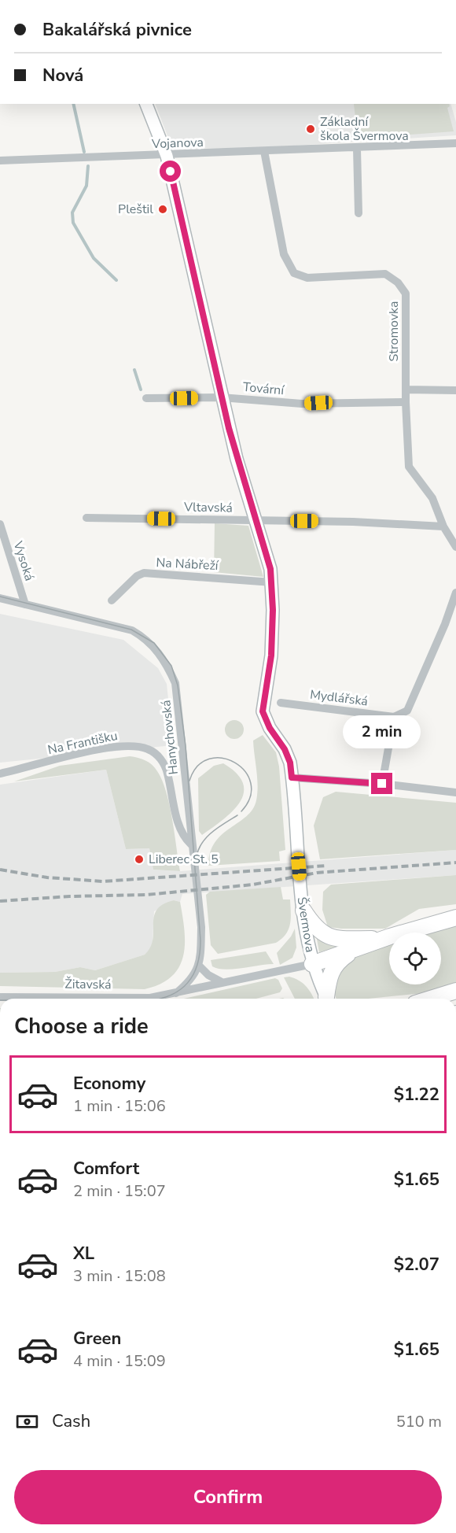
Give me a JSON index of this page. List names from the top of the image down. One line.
{"streets":{"street":["Vojanova","Stromovka","Tovární","Vltavská","Vysoká","Na Nábřeží","Mydlářská","Hanychovská","Na Františku","Švermova","Žitavská"]},"crossings":[["Vojanova","Stromovka"],["Vojanova","Švermova"],["Stromovka","Tovární"],["Stromovka","Vltavská"],["Tovární","Švermova"],["Vltavská","Švermova"],["Vysoká","Hanychovská"],["Na Nábřeží","Švermova"],["Hanychovská","Na Františku"],["Švermova","Žitavská"]],"places":["Základní škola Švermova","Pleštil","Liberec St. 5"],"page":{"banner":["Bakalářská pivnice","Nová"],"bubble":"2 min","heading":"Choose a ride","list":[{"name":"Economy","note":"1 min · 15:06","value":"$1.22"},{"name":"Comfort","note":"2 min · 15:07","value":"$1.65"},{"name":"XL","note":"3 min · 15:08","value":"$2.07"},{"name":"Green","note":"4 min · 15:09","value":"$1.65"}],"pay":["Cash","510 m"],"buttons":"Confirm"}}
